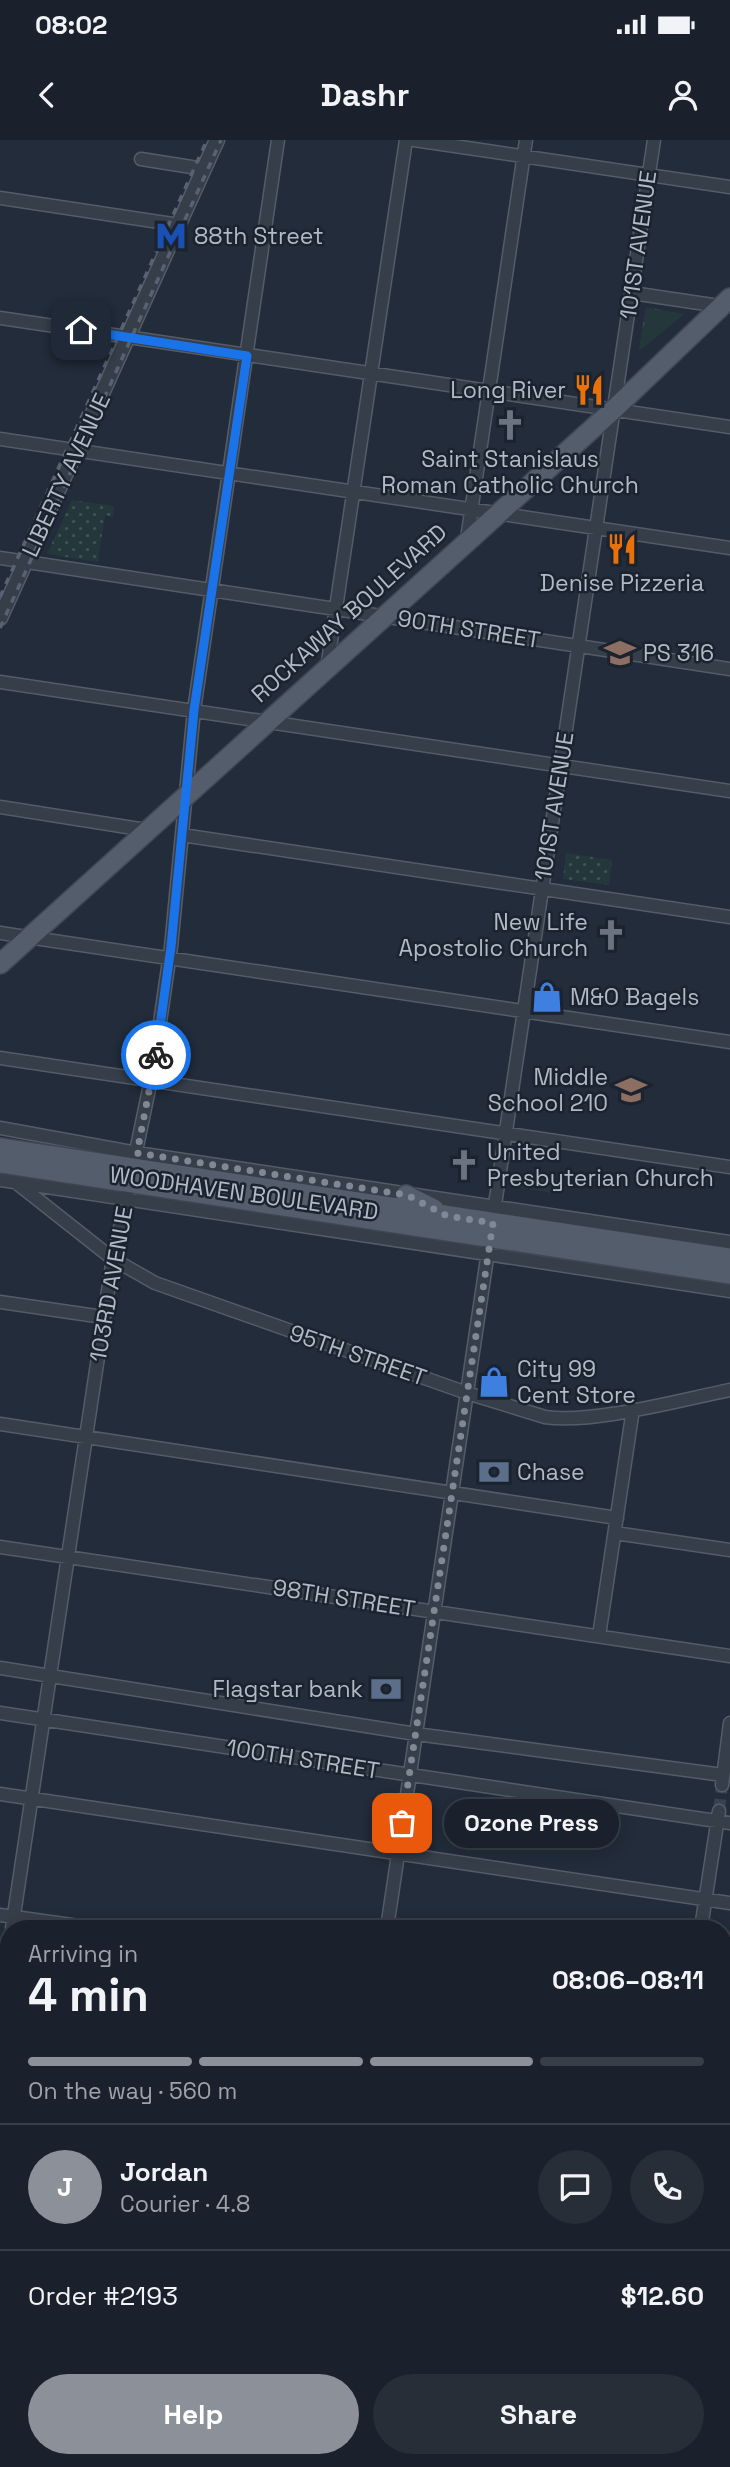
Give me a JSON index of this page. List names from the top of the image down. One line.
{"streets":{"main road":["ROCKAWAY BOULEVARD","WOODHAVEN BOULEVARD"],"street":["101ST AVENUE","LIBERTY AVENUE","90TH STREET","103RD AVENUE","95TH STREET","98TH STREET","100TH STREET"]},"crossings":[["101ST AVENUE","ROCKAWAY BOULEVARD"],["101ST AVENUE","90TH STREET"],["101ST AVENUE","WOODHAVEN BOULEVARD"],["101ST AVENUE","95TH STREET"],["101ST AVENUE","98TH STREET"],["101ST AVENUE","100TH STREET"],["LIBERTY AVENUE","90TH STREET"],["ROCKAWAY BOULEVARD","90TH STREET"],["ROCKAWAY BOULEVARD","103RD AVENUE"],["90TH STREET","103RD AVENUE"],["WOODHAVEN BOULEVARD","103RD AVENUE"],["WOODHAVEN BOULEVARD","95TH STREET"],["103RD AVENUE","95TH STREET"],["103RD AVENUE","98TH STREET"],["103RD AVENUE","100TH STREET"]],"places":{"metro station":["88th Street"],"restaurant":["Long River","Denise Pizzeria"],"church":["Saint Stanislaus Roman Catholic Church","New Life Apostolic Church","United Presbyterian Church"],"school or university":["PS 316","Middle School 210"],"shop":["M&O Bagels","City 99 Cent Store"],"bank":["Chase","Flagstar bank"],"other":["Ozone Press"]},"page":{"status":"08:02","header":"Dashr","bubble":"Ozone Press","heading":["4 min","Arriving in","08:06–08:11"],"panel":["Jordan","Courier · 4.8","Order #2193","$12.60"],"bar":"On the way · 560 m","round":"J","buttons":["Help","Share"]}}
